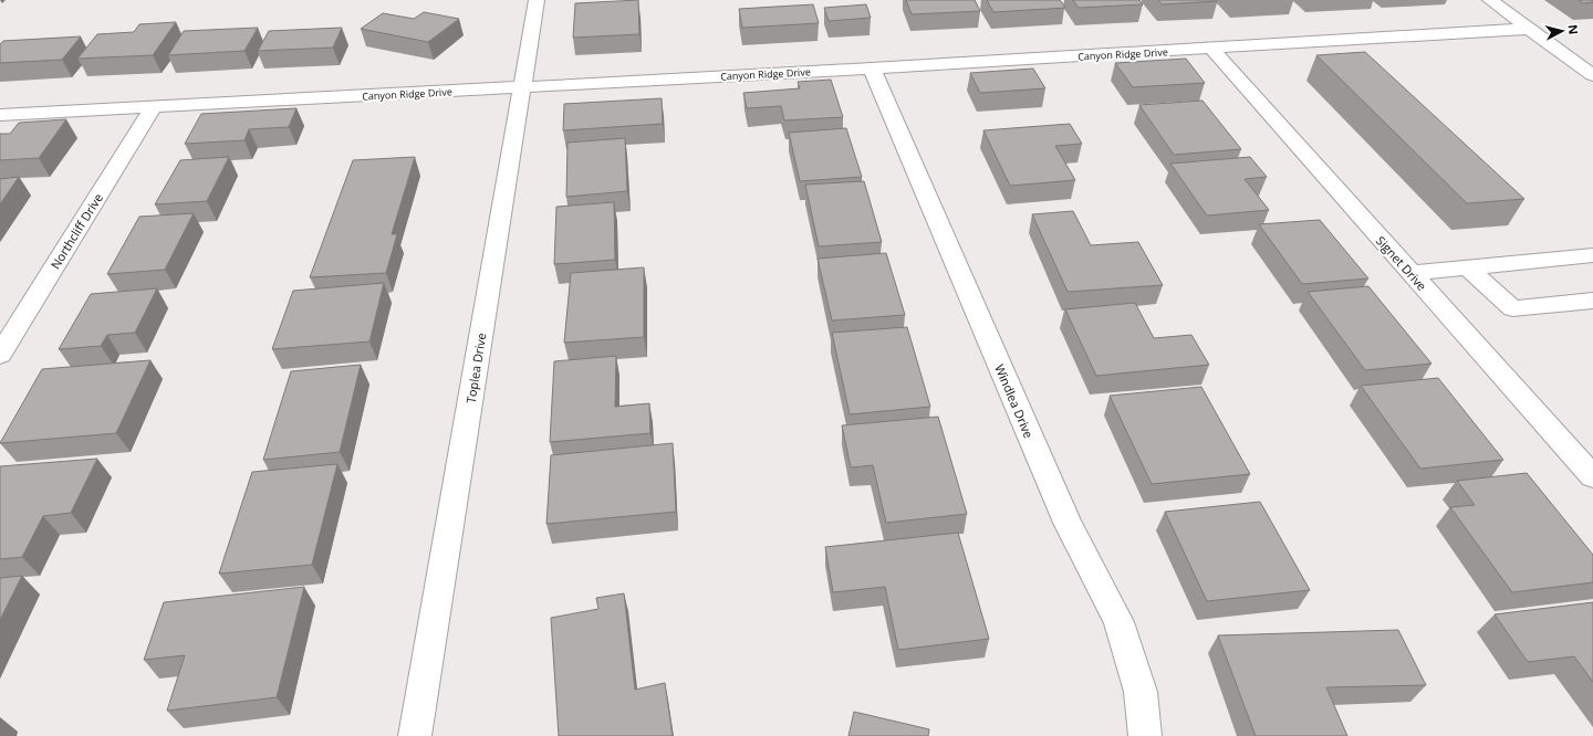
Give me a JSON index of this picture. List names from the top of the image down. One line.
{"streets":{"street":["Canyon Ridge Drive","Northcliff Drive","Signet Drive","Toplea Drive","Windlea Drive"]},"crossings":[["Canyon Ridge Drive","Northcliff Drive"],["Canyon Ridge Drive","Signet Drive"],["Canyon Ridge Drive","Toplea Drive"],["Canyon Ridge Drive","Windlea Drive"]],"north":"right"}
